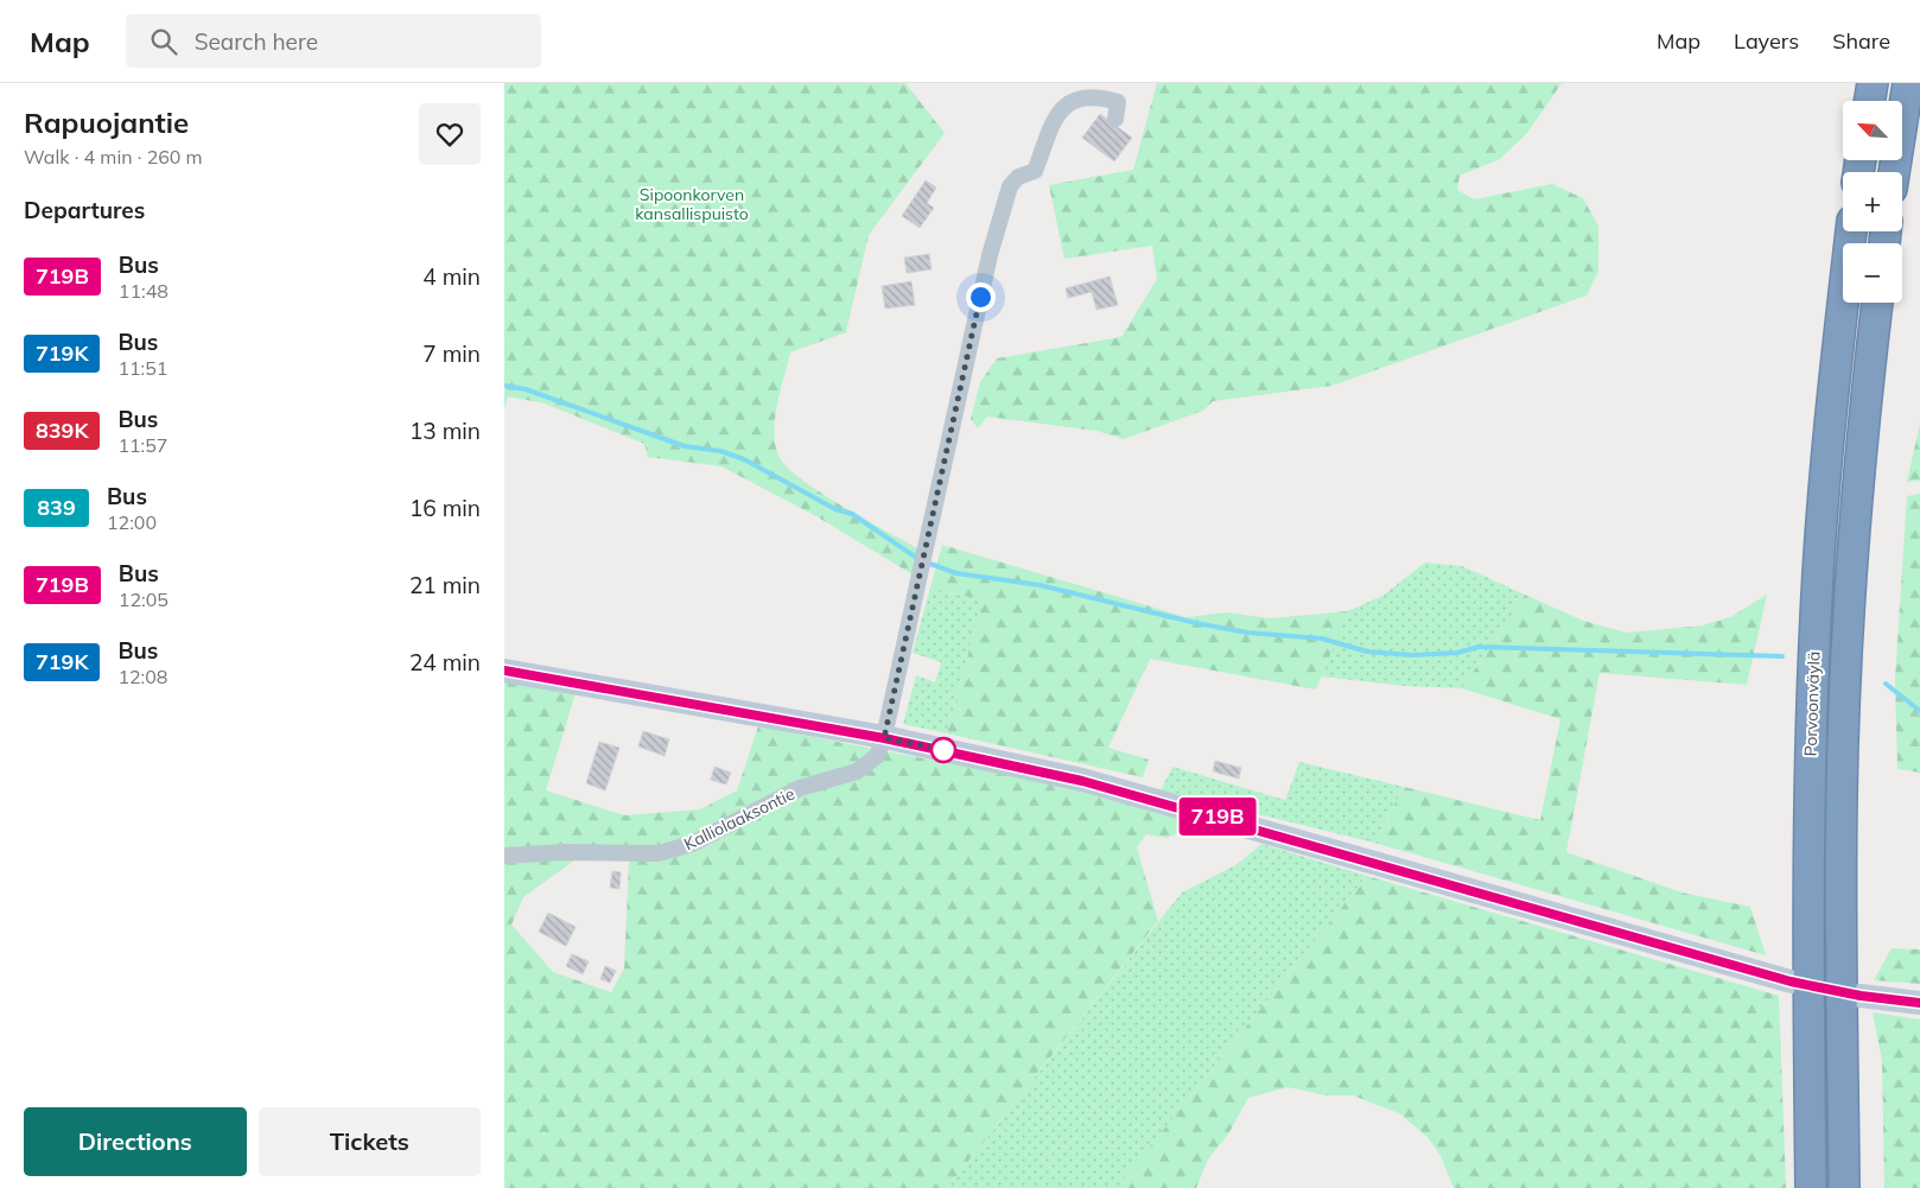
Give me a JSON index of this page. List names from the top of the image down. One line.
{"streets":{"highway":["Porvoonväylä"],"street":["Kalliolaaksontie"]},"parks":["Sipoonkorven kansallispuisto"],"lines":["bus line 719B"],"north":"top left","page":{"header":"Map","search":"Search here","nav":["Map","Layers","Share"],"heading":[["Rapuojantie","Walk · 4 min · 260 m"],"Departures"],"on_map":"719B","map_buttons":["+","−"],"list":[{"mark":"719B","name":"Bus","note":"11:48","value":"4 min"},{"mark":"719K","name":"Bus","note":"11:51","value":"7 min"},{"mark":"839K","name":"Bus","note":"11:57","value":"13 min"},{"mark":"839","name":"Bus","note":"12:00","value":"16 min"},{"mark":"719B","name":"Bus","note":"12:05","value":"21 min"},{"mark":"719K","name":"Bus","note":"12:08","value":"24 min"}],"buttons":["Directions","Tickets"]}}
